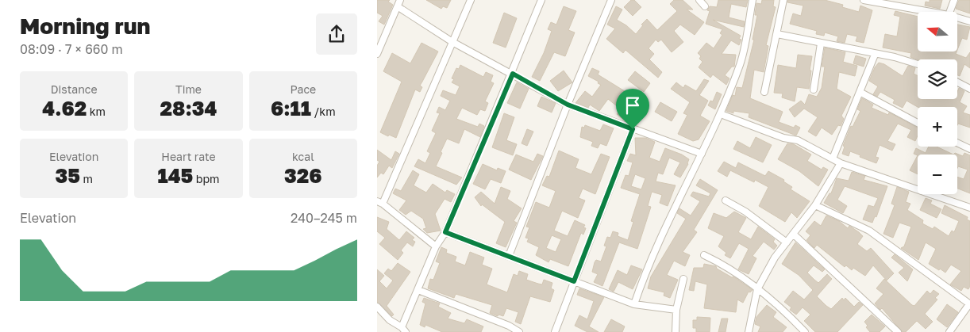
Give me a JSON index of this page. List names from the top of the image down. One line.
{"north":"left","page":{"heading":["Morning run","08:09 · 7 × 660 m"],"map_buttons":["+","−"],"stats":[["Distance","4.62 km"],["Time","28:34"],["Pace","6:11 /km"],["Elevation","35 m"],["Heart rate","145 bpm"],["kcal","326"]],"chart":["Elevation","240–245 m"]}}
